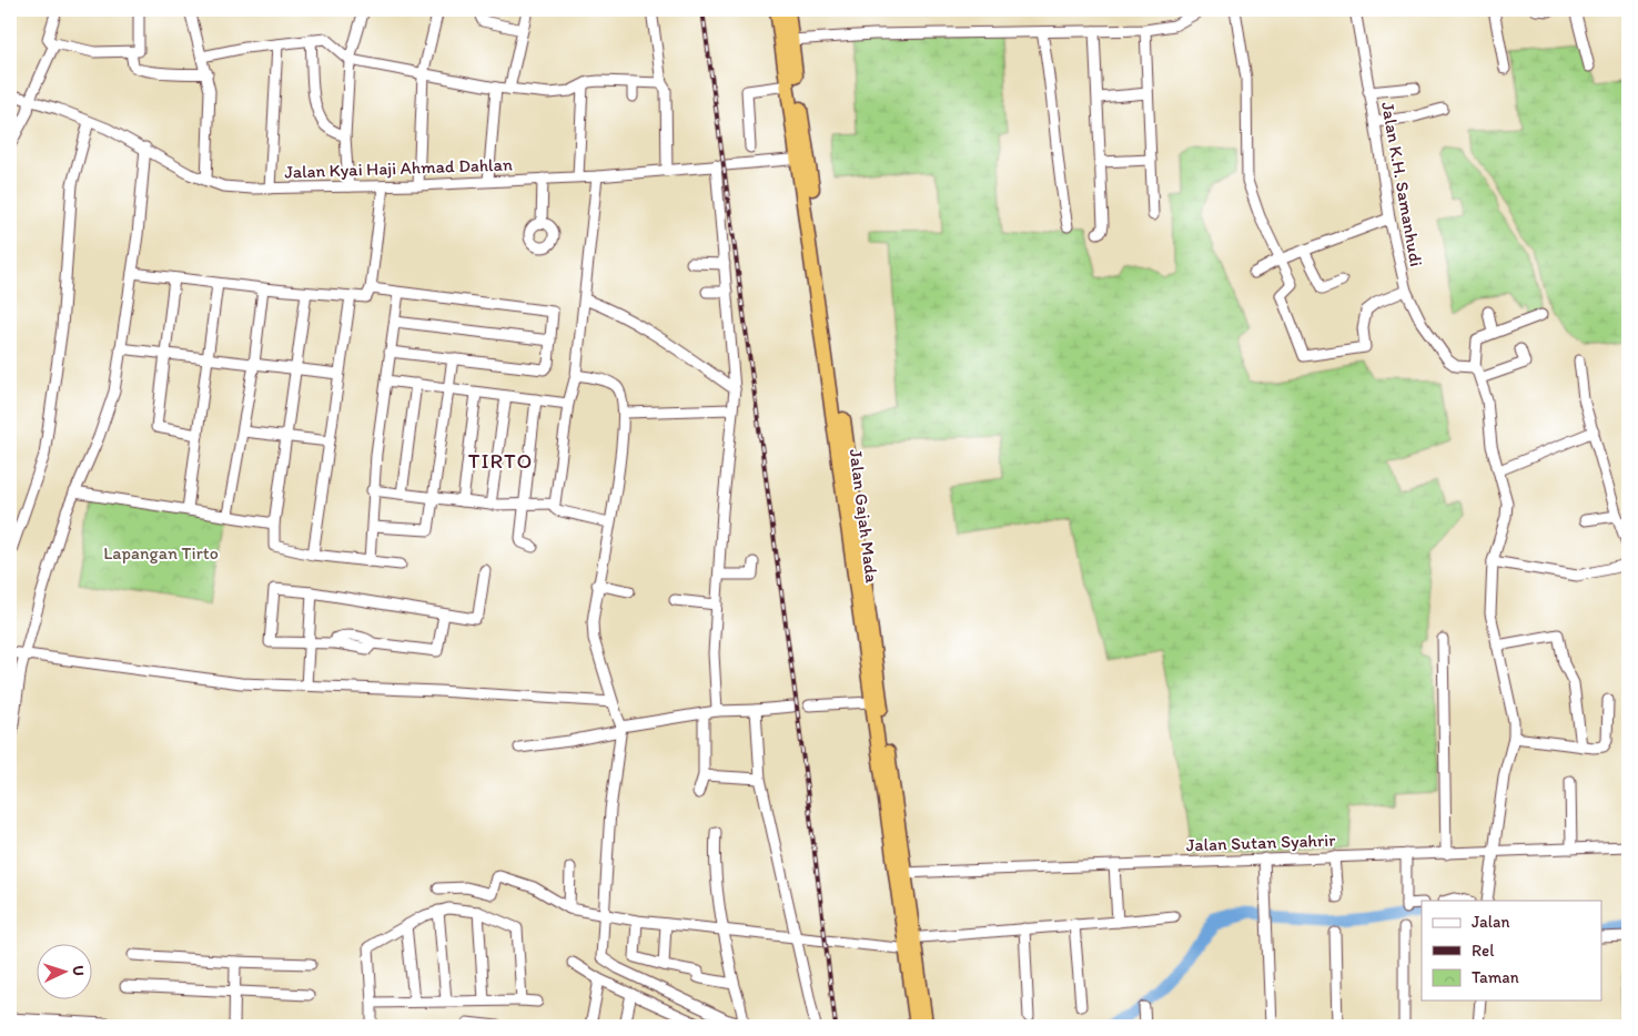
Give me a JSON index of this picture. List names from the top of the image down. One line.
{"streets":{"highway":["Jalan Gajah Mada"],"street":["Jalan Kyai Haji Ahmad Dahlan","Jalan K.H. Samanhudi","Jalan Sutan Syahrir"]},"crossings":[["Jalan Kyai Haji Ahmad Dahlan","Jalan Gajah Mada"],["Jalan Gajah Mada","Jalan Sutan Syahrir"]],"districts":["TIRTO"],"parks":["Lapangan Tirto"],"legend":["Jalan","Rel","Taman"],"north":"right"}
